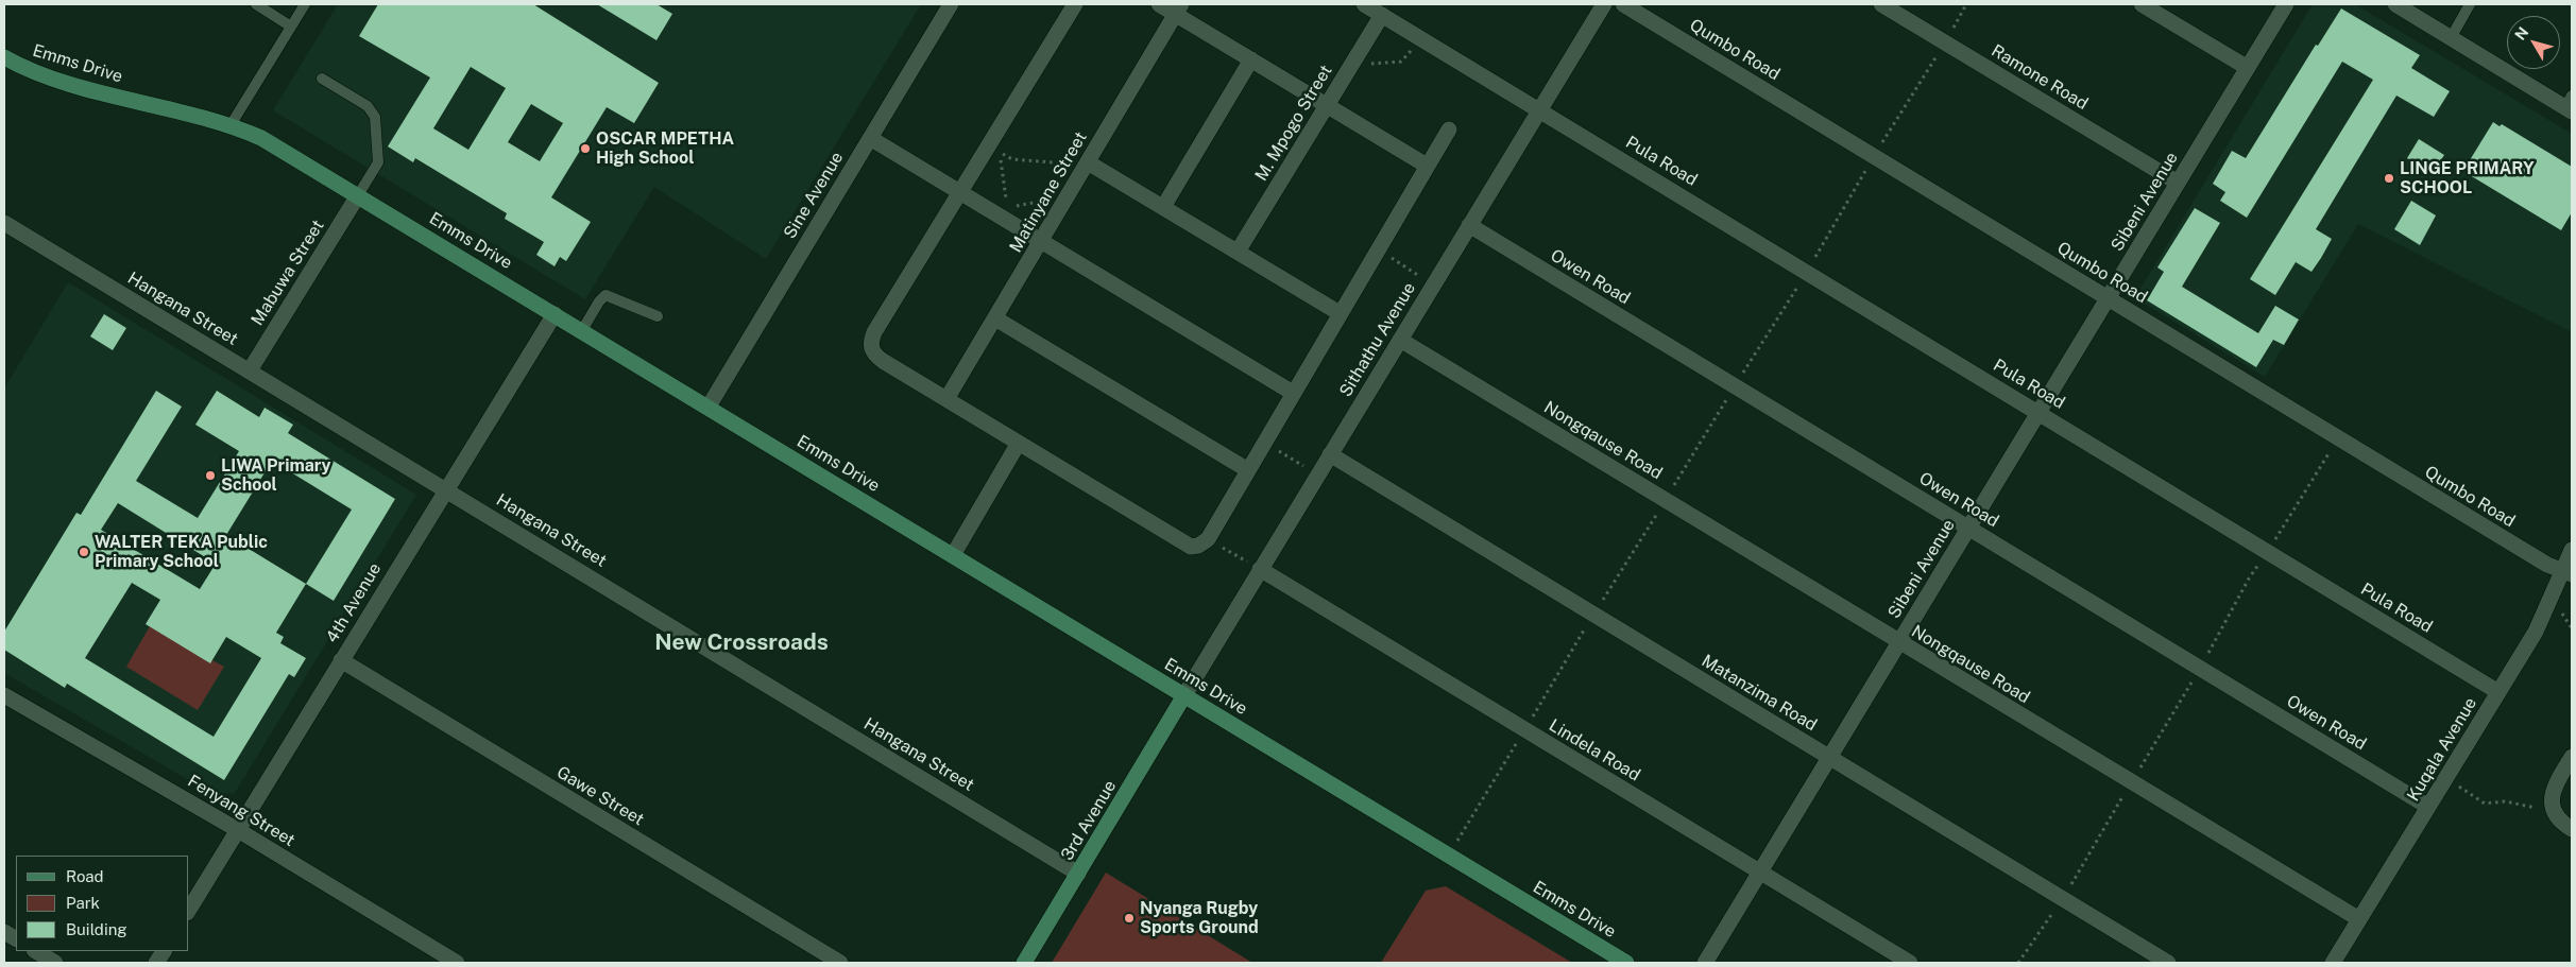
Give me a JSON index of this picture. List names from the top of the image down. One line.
{"streets":{"street":["Qumbo Road","Emms Drive","Ramone Road","M. Mpogo Street","Pula Road","Matinyane Street","Sine Avenue","Sibeni Avenue","Mabuwa Street","Owen Road","Hangana Street","Sithathu Avenue","Nongqause Road","4th Avenue","Matanzima Road","Kuqala Avenue","Lindela Road","Gawe Street","Fenyang Street","3rd Avenue"]},"crossings":[["Qumbo Road","Sibeni Avenue"],["Qumbo Road","Kuqala Avenue"],["Emms Drive","Sine Avenue"],["Emms Drive","Mabuwa Street"],["Emms Drive","Sithathu Avenue"],["Emms Drive","4th Avenue"],["Emms Drive","3rd Avenue"],["Ramone Road","Sibeni Avenue"],["M. Mpogo Street","Pula Road"],["Pula Road","Sibeni Avenue"],["Pula Road","Sithathu Avenue"],["Pula Road","Kuqala Avenue"],["Sibeni Avenue","Owen Road"],["Sibeni Avenue","Nongqause Road"],["Sibeni Avenue","Matanzima Road"],["Sibeni Avenue","Lindela Road"],["Mabuwa Street","Hangana Street"],["Owen Road","Sithathu Avenue"],["Owen Road","Kuqala Avenue"],["Hangana Street","4th Avenue"],["Hangana Street","3rd Avenue"],["Sithathu Avenue","Nongqause Road"],["Sithathu Avenue","Matanzima Road"],["Sithathu Avenue","Lindela Road"],["Sithathu Avenue","3rd Avenue"],["Nongqause Road","Kuqala Avenue"],["4th Avenue","Gawe Street"],["4th Avenue","Fenyang Street"]],"districts":["New Crossroads"],"places":["OSCAR MPETHA High School","LINGE PRIMARY SCHOOL","LIWA Primary School","WALTER TEKA Public Primary School","Nyanga Rugby Sports Ground"],"legend":["Road","Park","Building"],"north":"top left"}
